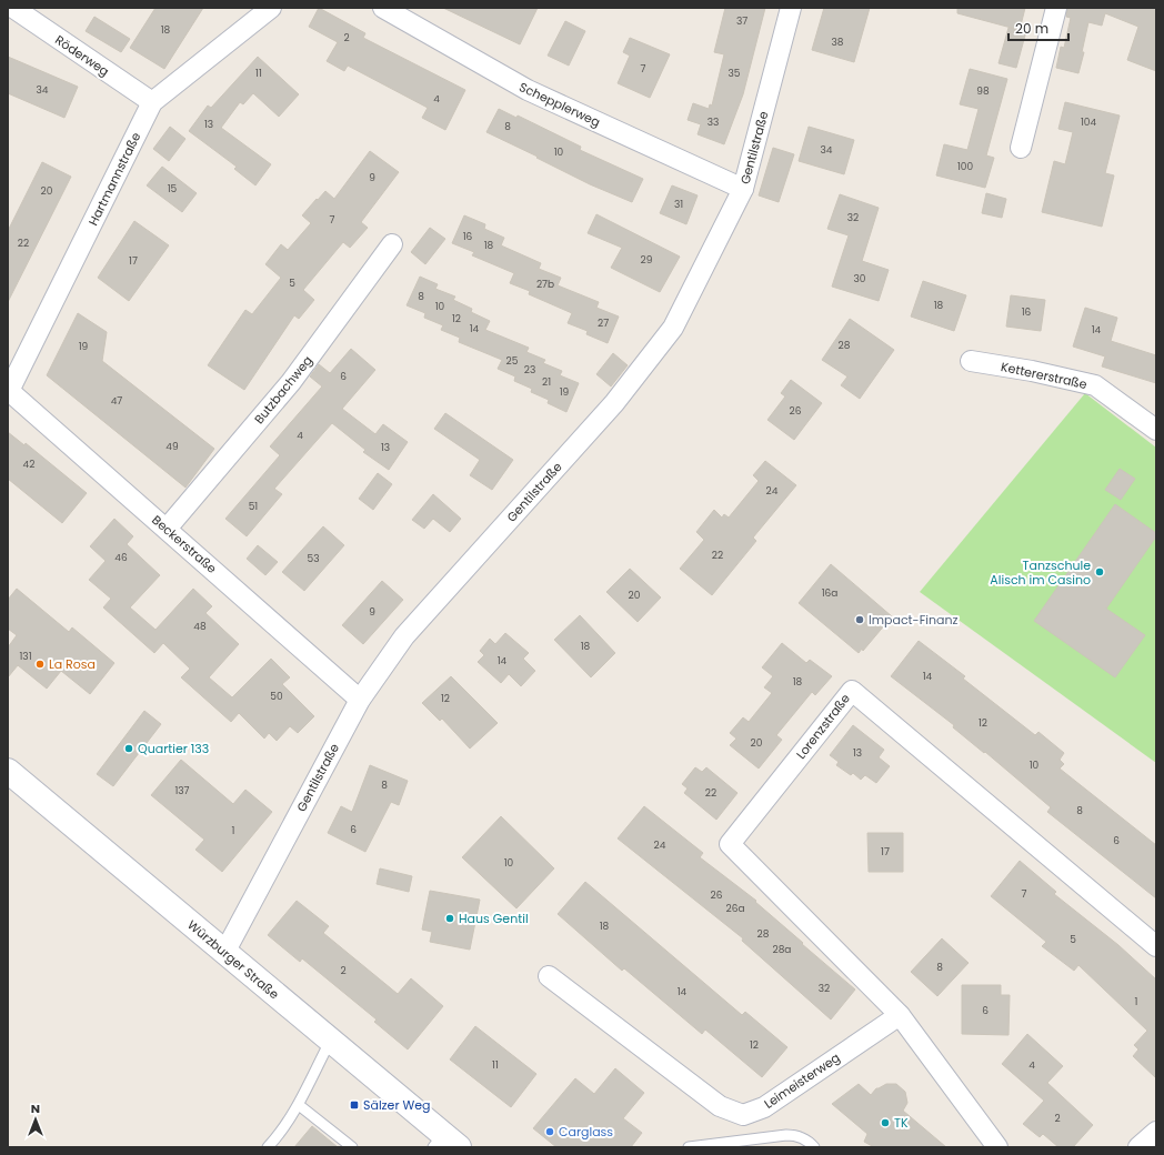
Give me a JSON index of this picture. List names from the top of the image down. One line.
{"streets":{"main road":["Würzburger Straße"],"street":["Röderweg","Schepplerweg","Gentilstraße","Hartmannstraße","Kettererstraße","Butzbachweg","Beckerstraße","Lorenzstraße","Leimeisterweg"]},"crossings":[["Röderweg","Hartmannstraße"],["Schepplerweg","Gentilstraße"],["Gentilstraße","Beckerstraße"],["Gentilstraße","Würzburger Straße"],["Hartmannstraße","Beckerstraße"],["Butzbachweg","Beckerstraße"],["Lorenzstraße","Leimeisterweg"]],"places":{"other":["Tanzschule Alisch im Casino","Impact-Finanz","La Rosa","Quartier 133","Haus Gentil","TK","Carglass"],"transit":["Sälzer Weg"]},"house_numbers":["37","18","2","38","7","11","35","34","98","4","33","104","13","8","34","10","100","9","15","20","31","32","7","16","22","18","29","17","30","5","27b","8","18","10","16","12","27","14","14","28","19","25","23","6","21","19","47","26","4","49","13","42","24","51","22","46","53","16a","20","9","48","18","131","14","14","18","50","12","12","20","13","10","8","137","22","8","6","1","6","24","17","10","7","26","26a","18","28","5","28a","8","2","32","14","1","6","12","11","4","2"],"scale_bar":"20 m","north":"top"}
